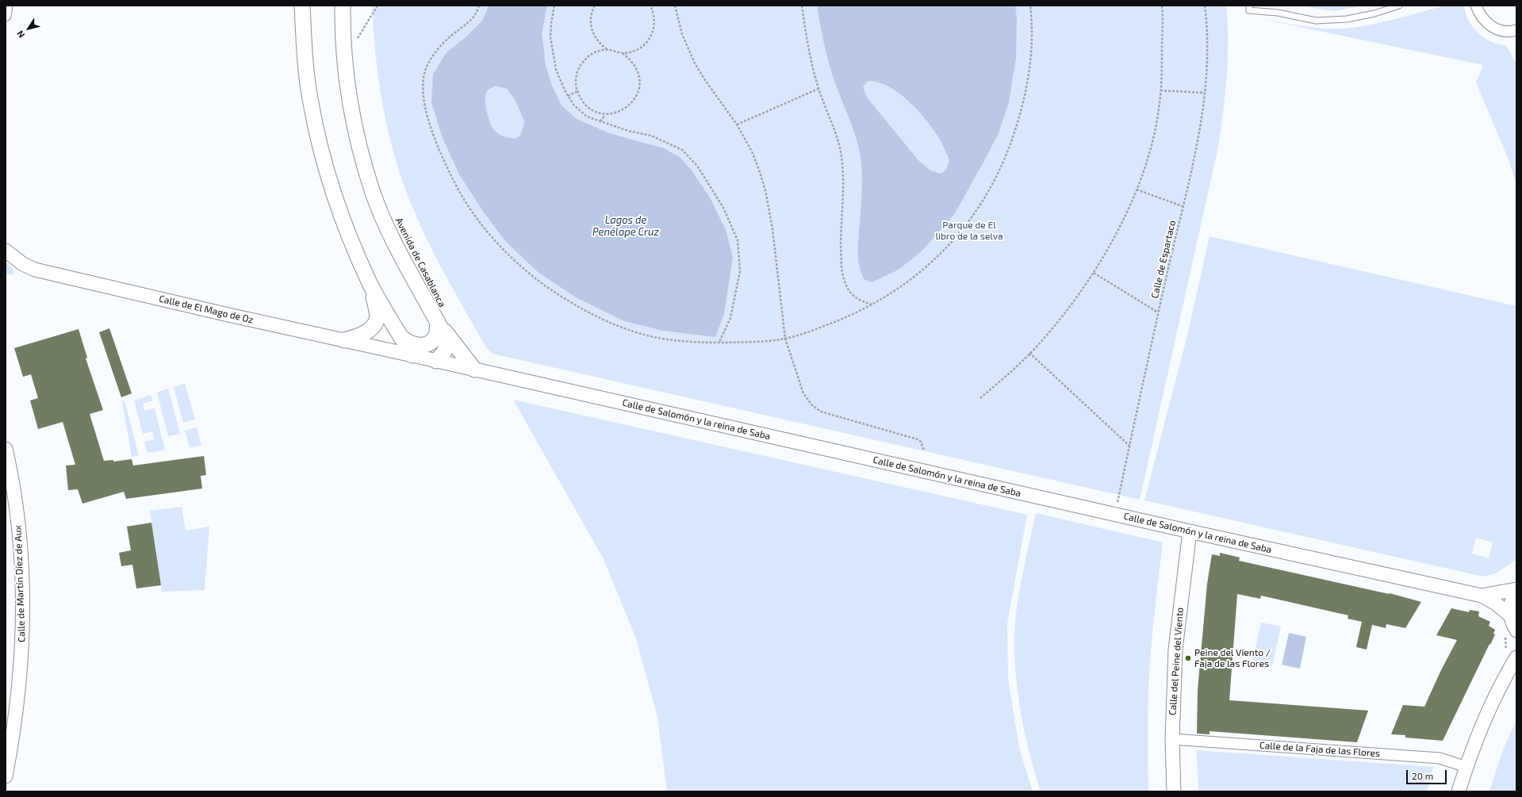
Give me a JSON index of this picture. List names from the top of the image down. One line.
{"streets":{"main road":["Avenida de Casablanca"],"street":["Calle de El Mago de Oz","Calle de Salomón y la reina de Saba","Calle de Martín Díez de Aux","Calle del Peine del Viento","Calle de la Faja de las Flores"],"path":["Calle de Espartaco"]},"crossings":[["Calle de Espartaco","Calle de Salomón y la reina de Saba"],["Calle de El Mago de Oz","Calle de Salomón y la reina de Saba"],["Calle de Salomón y la reina de Saba","Calle del Peine del Viento"],["Calle del Peine del Viento","Calle de la Faja de las Flores"]],"water":["Lagos de Penélope Cruz"],"parks":["Parque de El libro de la selva"],"places":["Peine del Viento / Faja de las Flores"],"scale_bar":"20 m","north":"bottom left"}
